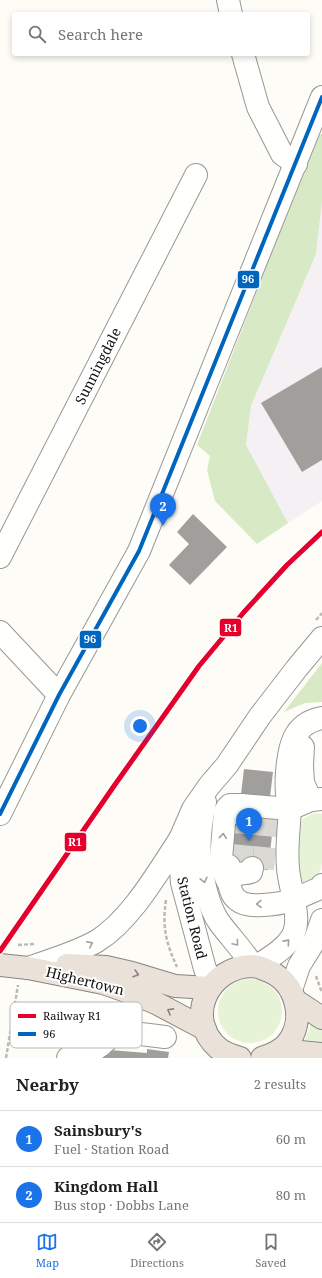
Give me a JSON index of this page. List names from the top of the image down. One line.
{"streets":{"highway":["Highertown"],"street":["Sunningdale","Station Road"]},"crossings":[["Station Road","Highertown"]],"lines":["transit line 96","rail line R1"],"legend":["Railway R1","96"],"page":{"search":"Search here","pins":["2","1"],"heading":["Nearby","2 results"],"list":[{"mark":"1","name":"Sainsbury's","note":"Fuel · Station Road","value":"60 m"},{"mark":"2","name":"Kingdom Hall","note":"Bus stop · Dobbs Lane","value":"80 m"}],"nav":["Map","Directions","Saved"]}}
